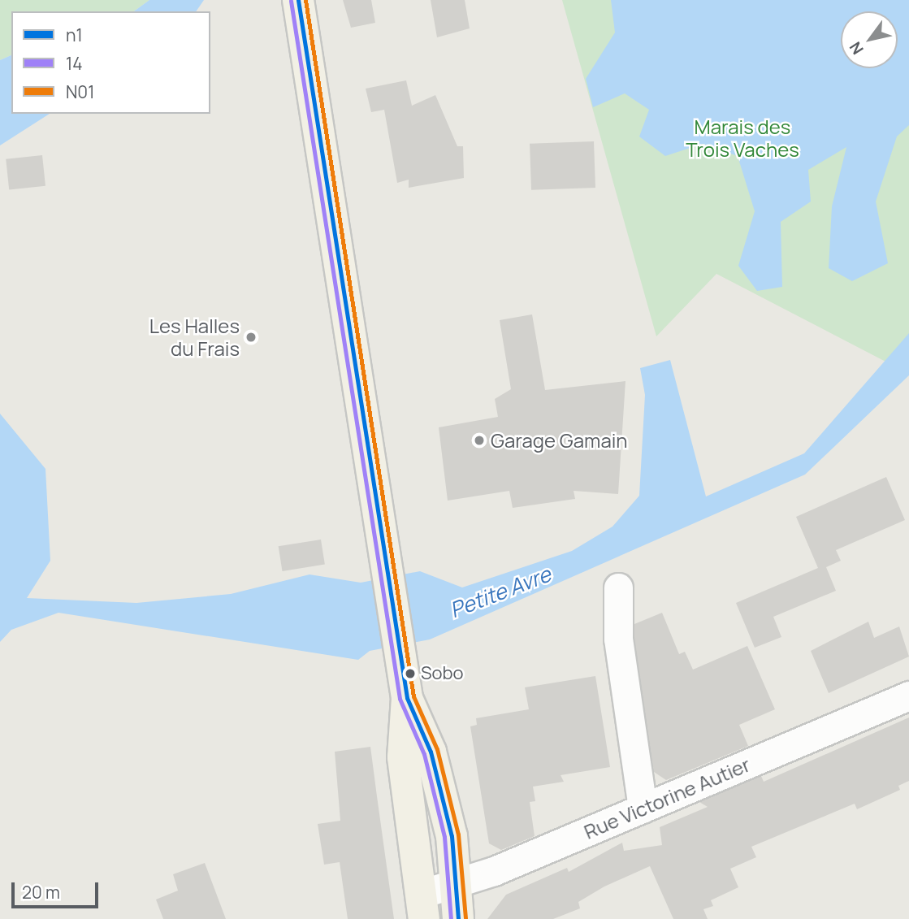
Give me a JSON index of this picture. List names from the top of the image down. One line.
{"streets":{"street":["Rue Victorine Autier"]},"water":["Petite Avre"],"parks":["Marais des Trois Vaches"],"places":["Les Halles du Frais","Garage Gamain","Sobo"],"lines":["transit line n1","transit line N01","transit line 14"],"legend":["n1","14","N01"],"scale_bar":"20 m","north":"bottom left"}
